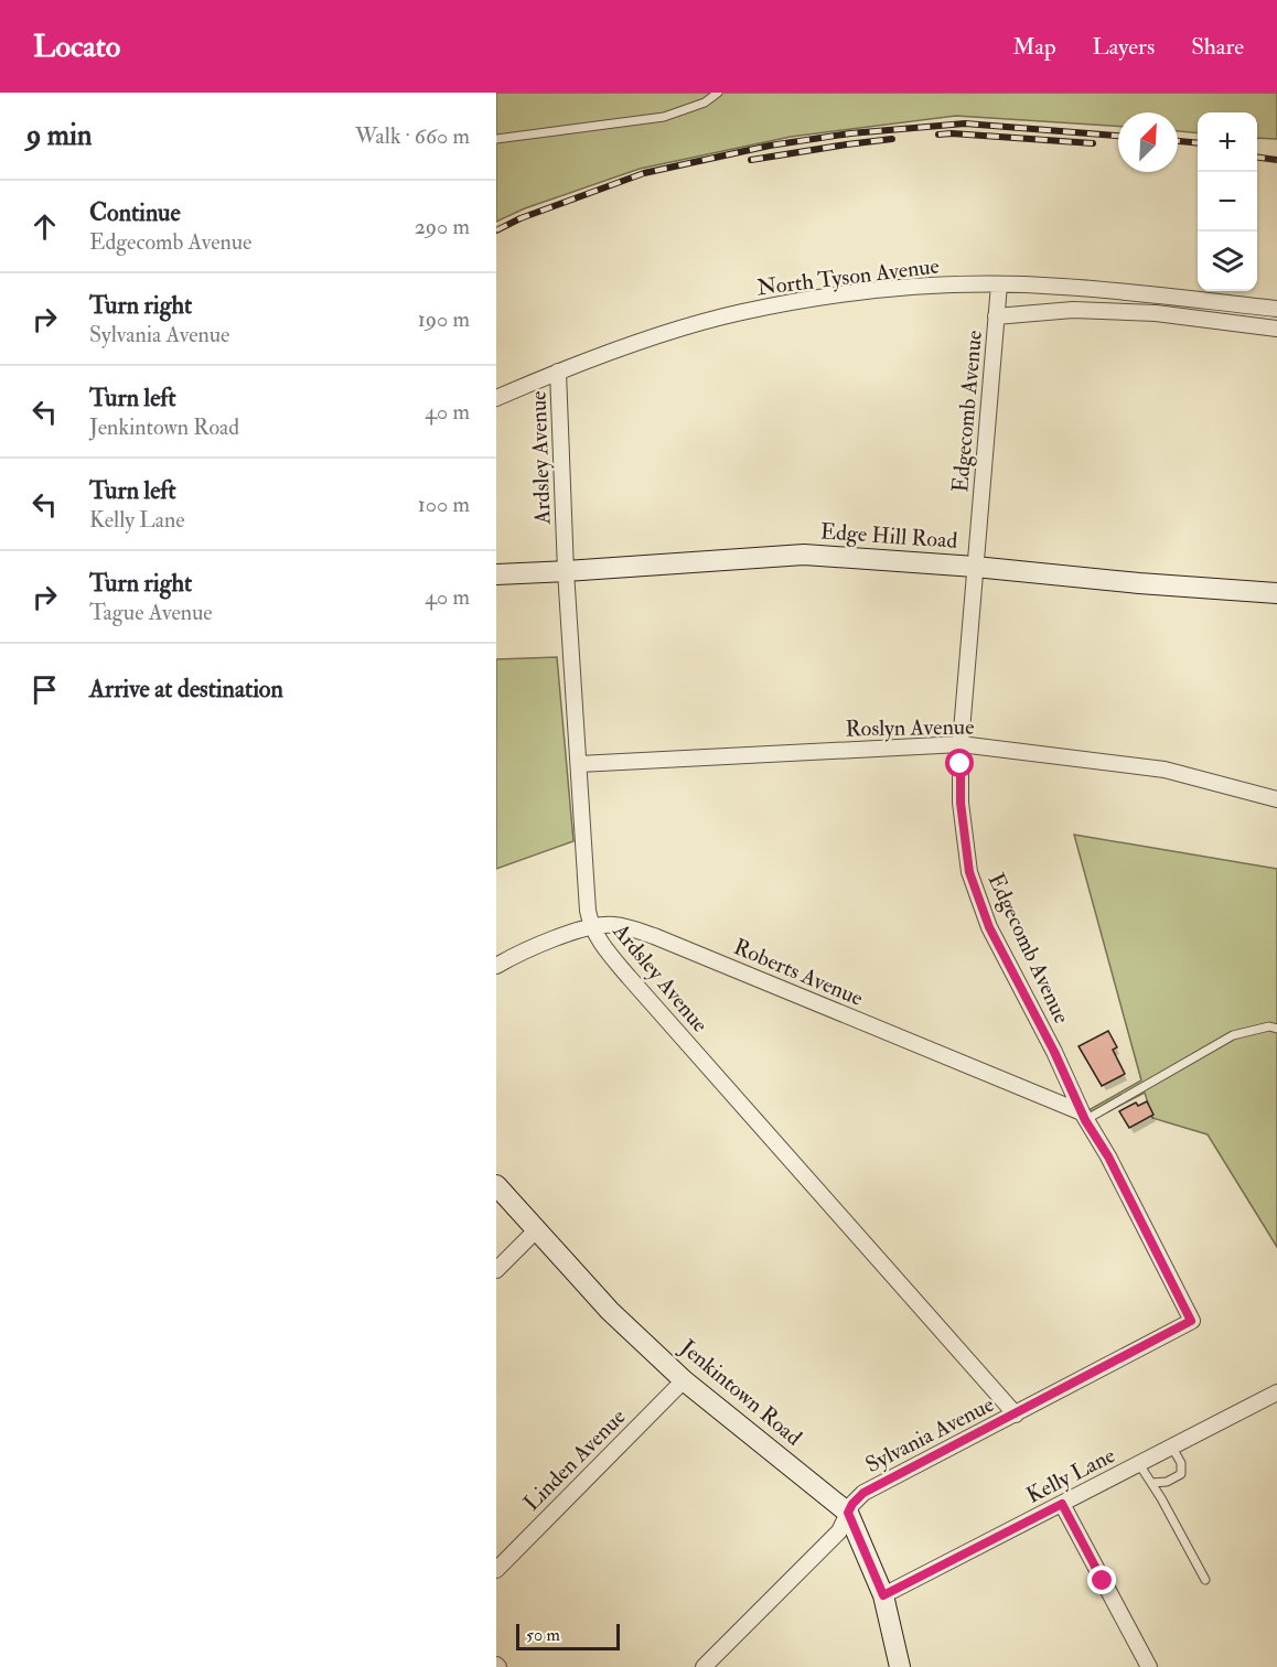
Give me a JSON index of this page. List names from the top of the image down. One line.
{"streets":{"street":["North Tyson Avenue","Edgecomb Avenue","Ardsley Avenue","Edge Hill Road","Roslyn Avenue","Roberts Avenue","Jenkintown Road","Sylvania Avenue","Linden Avenue","Kelly Lane"]},"crossings":[["North Tyson Avenue","Edgecomb Avenue"],["North Tyson Avenue","Ardsley Avenue"],["Edgecomb Avenue","Edge Hill Road"],["Edgecomb Avenue","Roslyn Avenue"],["Edgecomb Avenue","Roberts Avenue"],["Edgecomb Avenue","Sylvania Avenue"],["Ardsley Avenue","Edge Hill Road"],["Ardsley Avenue","Roslyn Avenue"],["Ardsley Avenue","Roberts Avenue"],["Ardsley Avenue","Sylvania Avenue"],["Jenkintown Road","Sylvania Avenue"],["Jenkintown Road","Linden Avenue"],["Jenkintown Road","Kelly Lane"]],"scale_bar":"50 m","north":"top right","page":{"header":"Locato","nav":["Map","Layers","Share"],"heading":["9 min","Walk · 660 m"],"map_buttons":["+","−"],"list":[["Continue","Edgecomb Avenue","290 m"],["Turn right","Sylvania Avenue","190 m"],["Turn left","Jenkintown Road","40 m"],["Turn left","Kelly Lane","100 m"],["Turn right","Tague Avenue","40 m"],"Arrive at destination"],"scale":"50 m"}}
